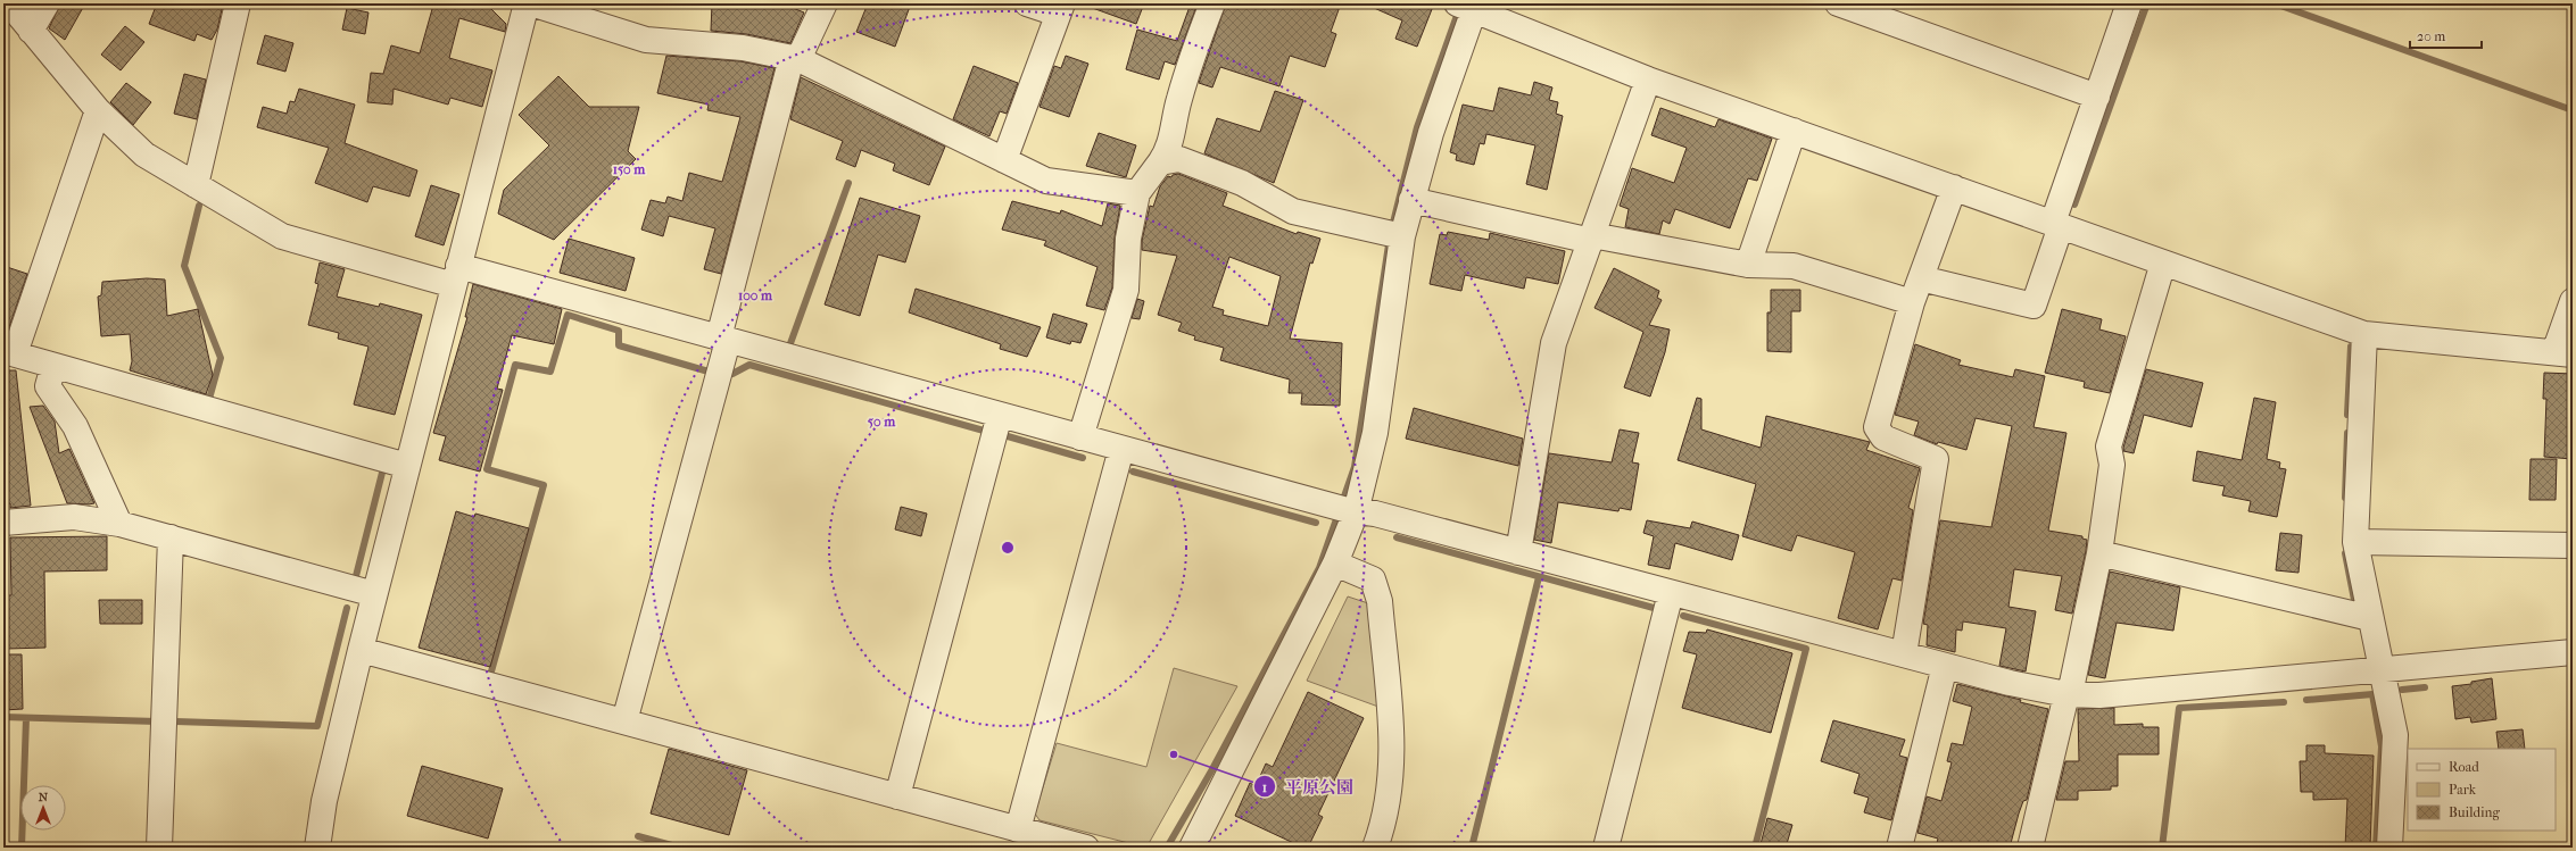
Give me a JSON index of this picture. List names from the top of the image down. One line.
{"places":["平原公園"],"legend":["Road","Park","Building"],"scale_bar":"20 m","north":"top","rings":["150 m","100 m","50 m"]}
